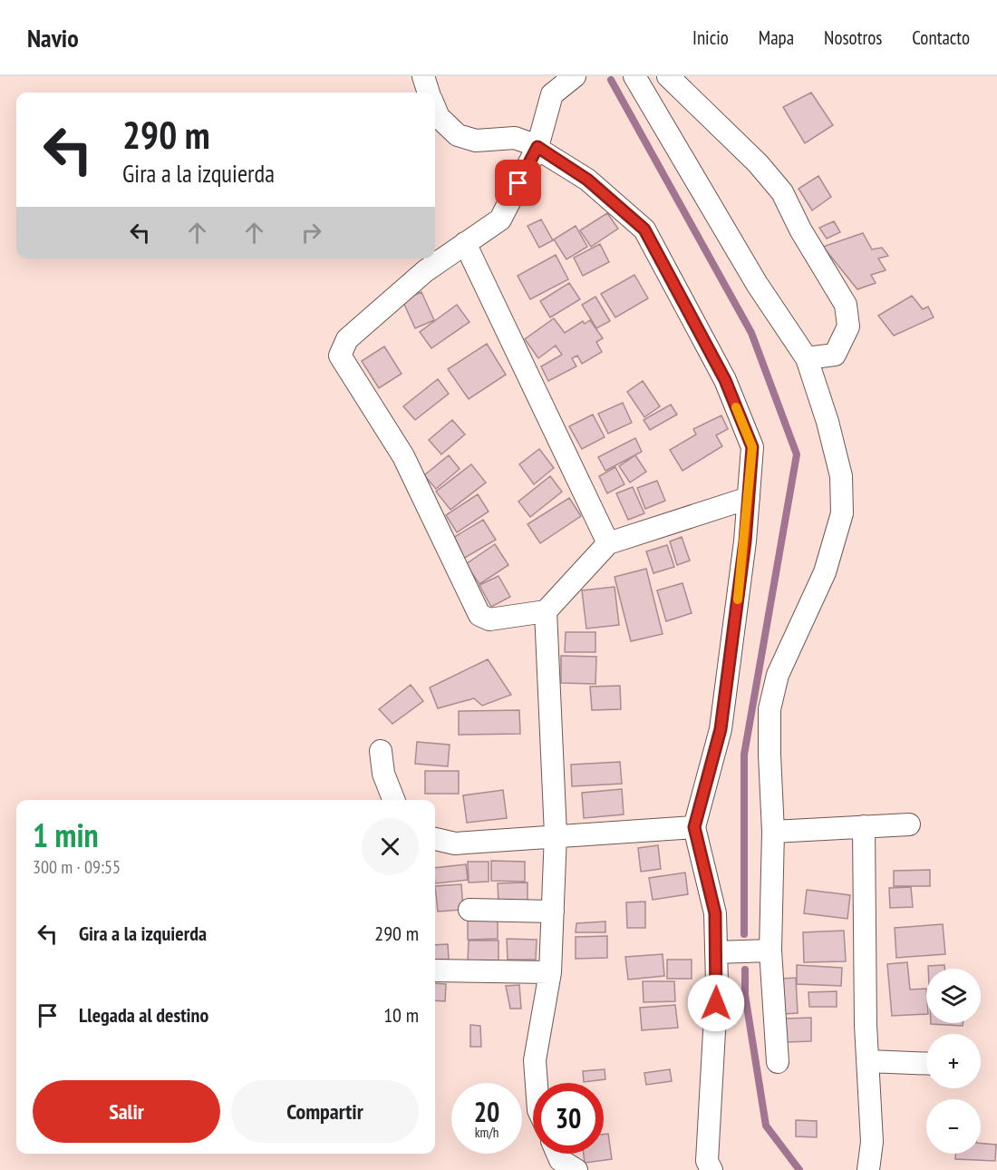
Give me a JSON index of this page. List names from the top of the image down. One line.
{"page":{"header":"Navio","nav":["Inicio","Mapa","Nosotros","Contacto"],"turn":["290 m","Gira a la izquierda"],"heading":["1 min","300 m · 09:55"],"list":[{"name":"Gira a la izquierda","value":"290 m"},{"name":"Llegada al destino","value":"10 m"}],"map_buttons":["+","−"],"buttons":["Salir","Compartir"],"speed":"20 km/h","limit":"30"}}
